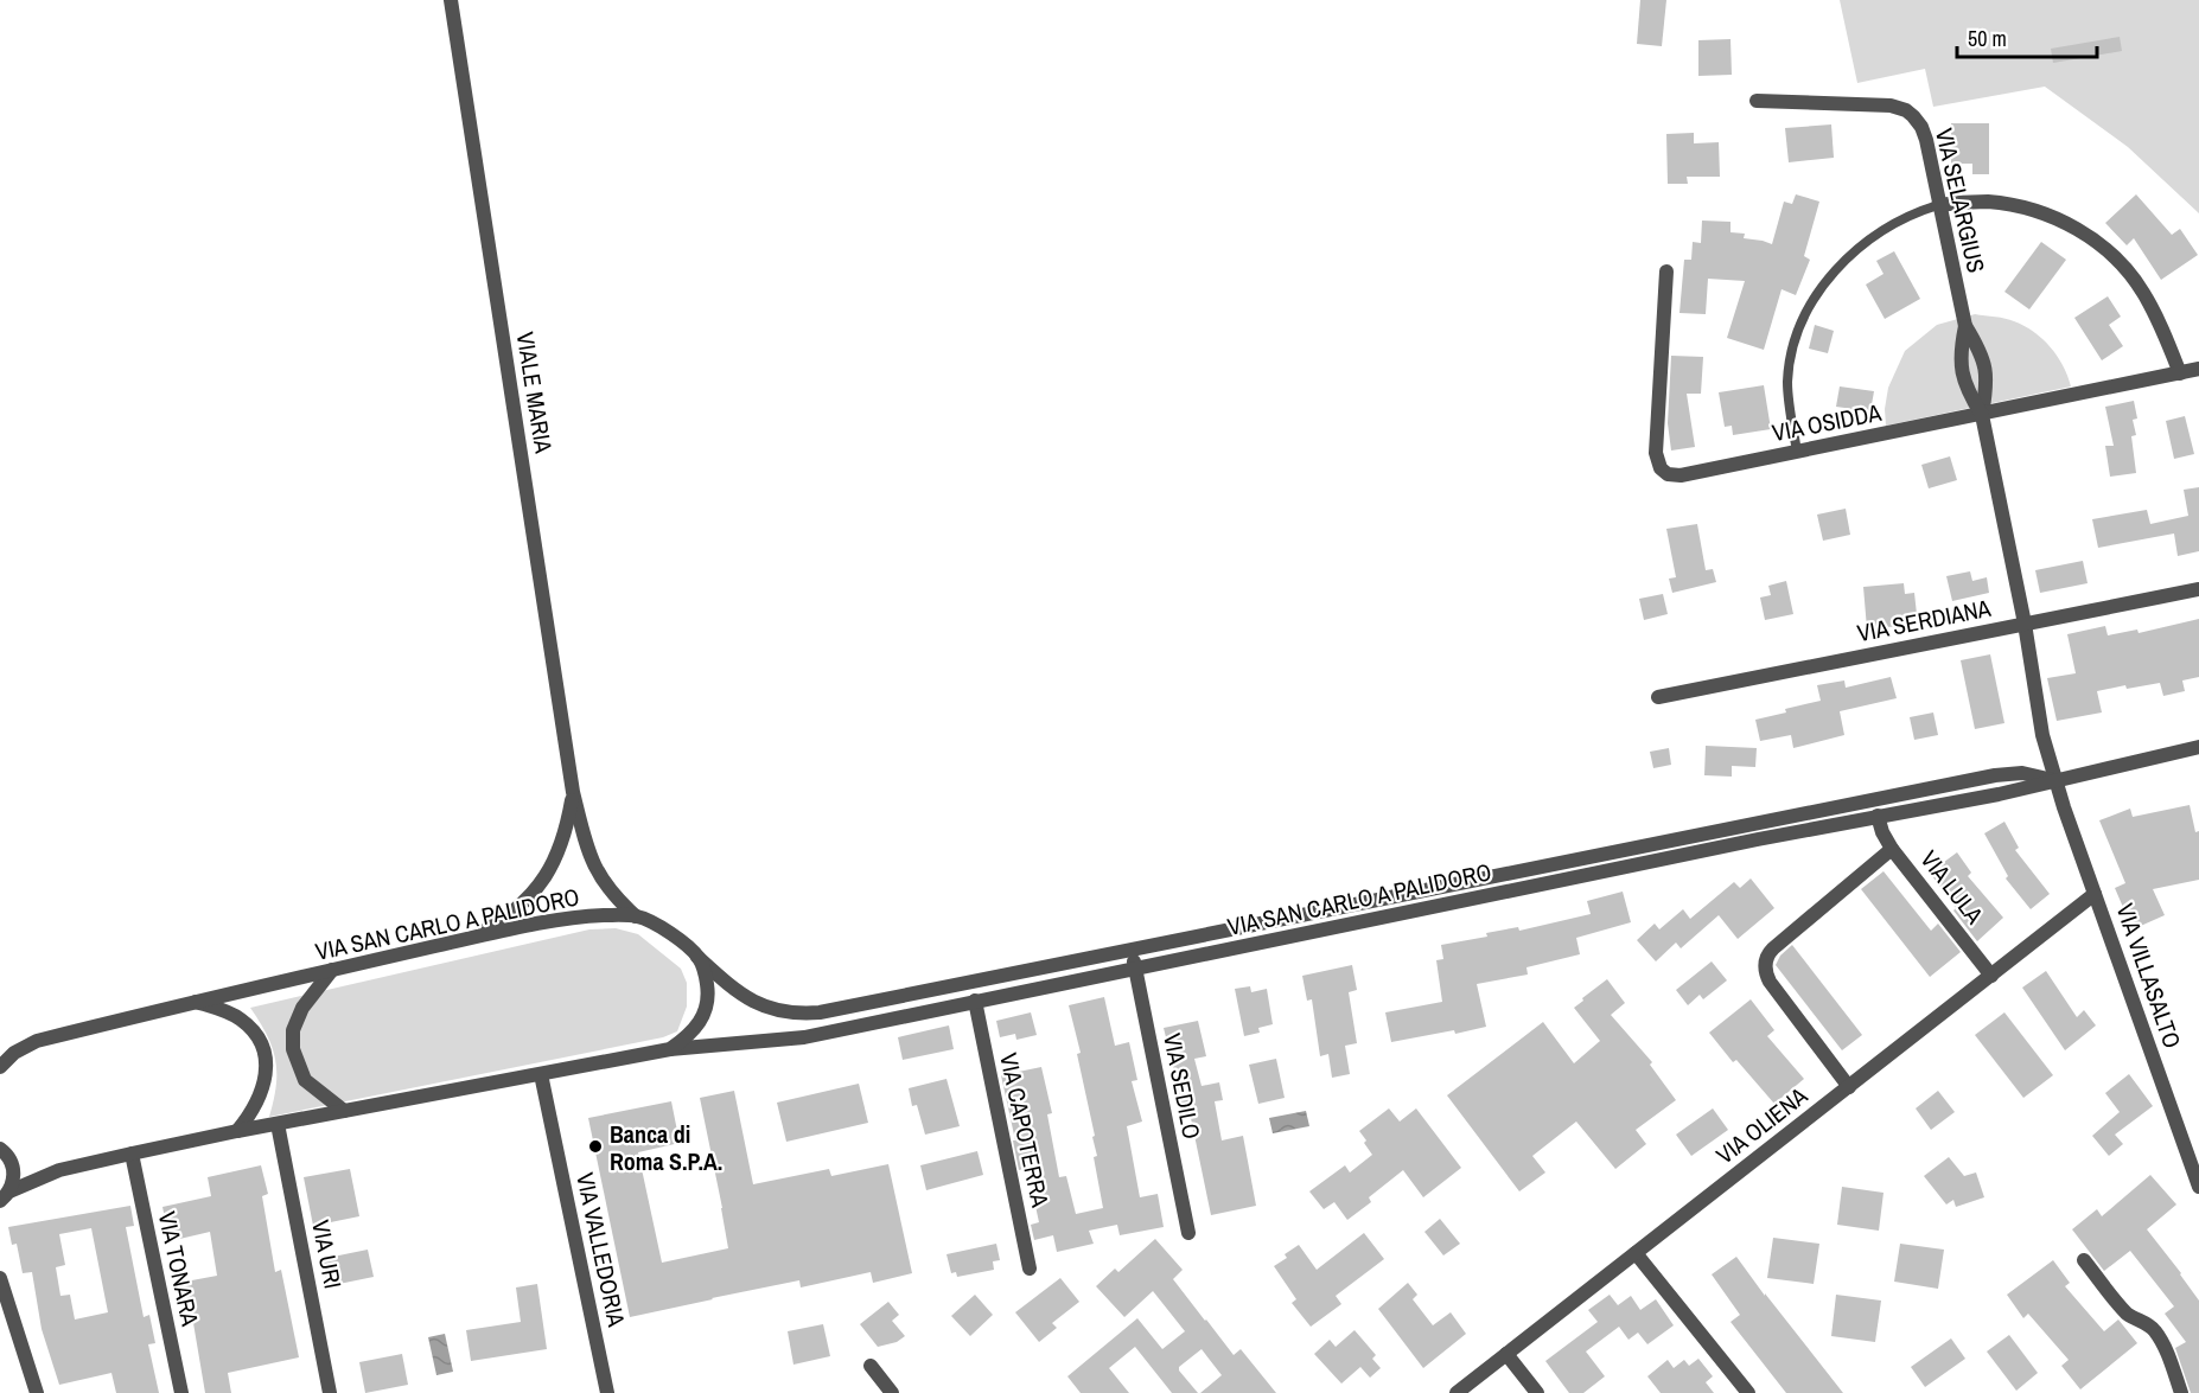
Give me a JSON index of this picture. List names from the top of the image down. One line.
{"streets":{"street":["VIA SELARGIUS","VIALE MARIA","VIA OSIDDA","VIA SERDIANA","VIA LULA","VIA SAN CARLO A PALIDORO","VIA VILLASALTO","VIA SEDILO","VIA OLIENA","VIA CAPOTERRA","VIA VALLEDORIA","VIA URI","VIA TONARA"]},"crossings":[["VIALE MARIA","VIA SAN CARLO A PALIDORO"],["VIA LULA","VIA OLIENA"],["VIA SAN CARLO A PALIDORO","VIA VILLASALTO"],["VIA SAN CARLO A PALIDORO","VIA SEDILO"],["VIA SAN CARLO A PALIDORO","VIA CAPOTERRA"],["VIA SAN CARLO A PALIDORO","VIA VALLEDORIA"],["VIA SAN CARLO A PALIDORO","VIA URI"],["VIA SAN CARLO A PALIDORO","VIA TONARA"],["VIA VILLASALTO","VIA OLIENA"]],"places":["Banca di Roma S.P.A."],"scale_bar":"50 m"}
